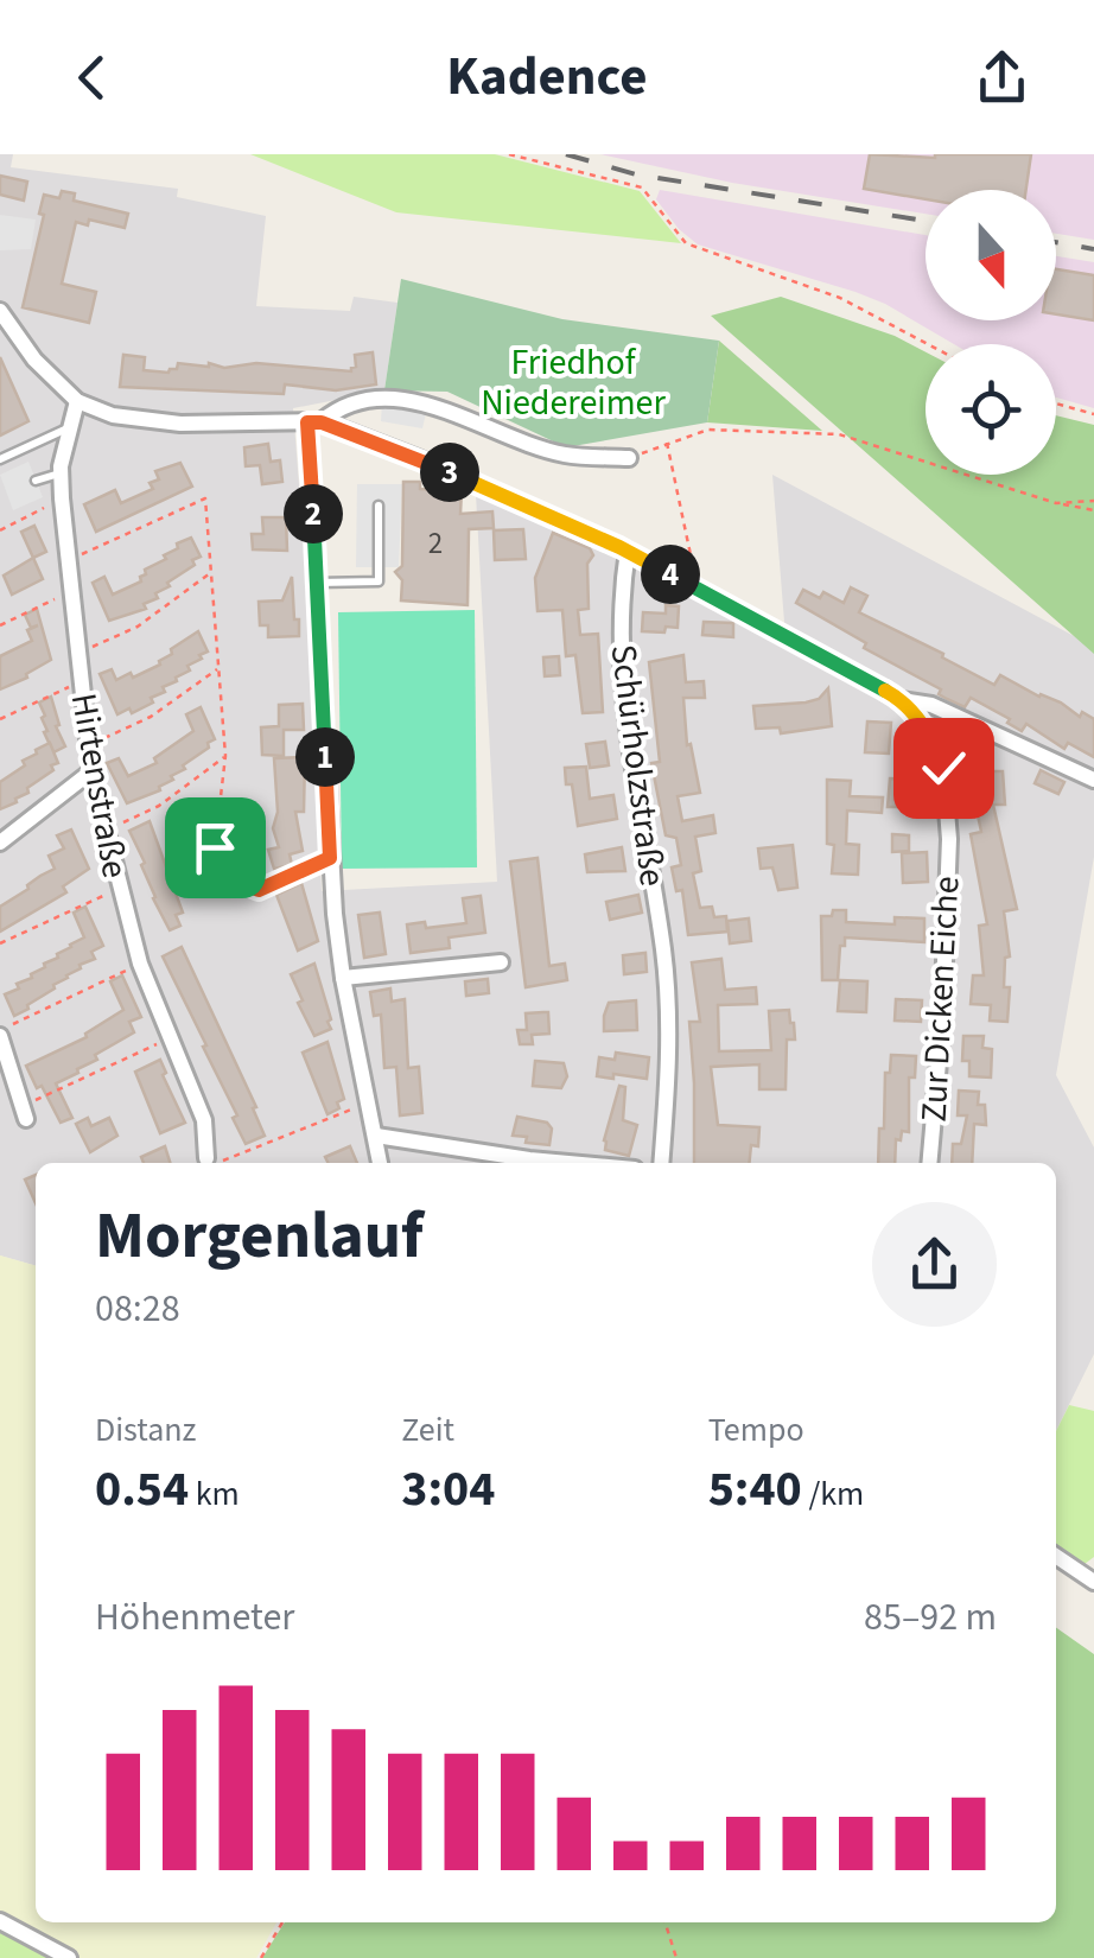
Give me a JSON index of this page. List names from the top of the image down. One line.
{"streets":{"street":["Schürholzstraße","Hirtenstraße","Zur Dicken Eiche"]},"crossings":[["Schürholzstraße","Zur Dicken Eiche"]],"parks":["Friedhof Niedereimer"],"house_numbers":["2"],"north":"bottom","page":{"header":"Kadence","pins":["3","2","4","1"],"heading":["Morgenlauf","08:28"],"stats":[["Distanz","0.54 km"],["Zeit","3:04"],["Tempo","5:40 /km"]],"chart":["Höhenmeter","85–92 m"]}}
